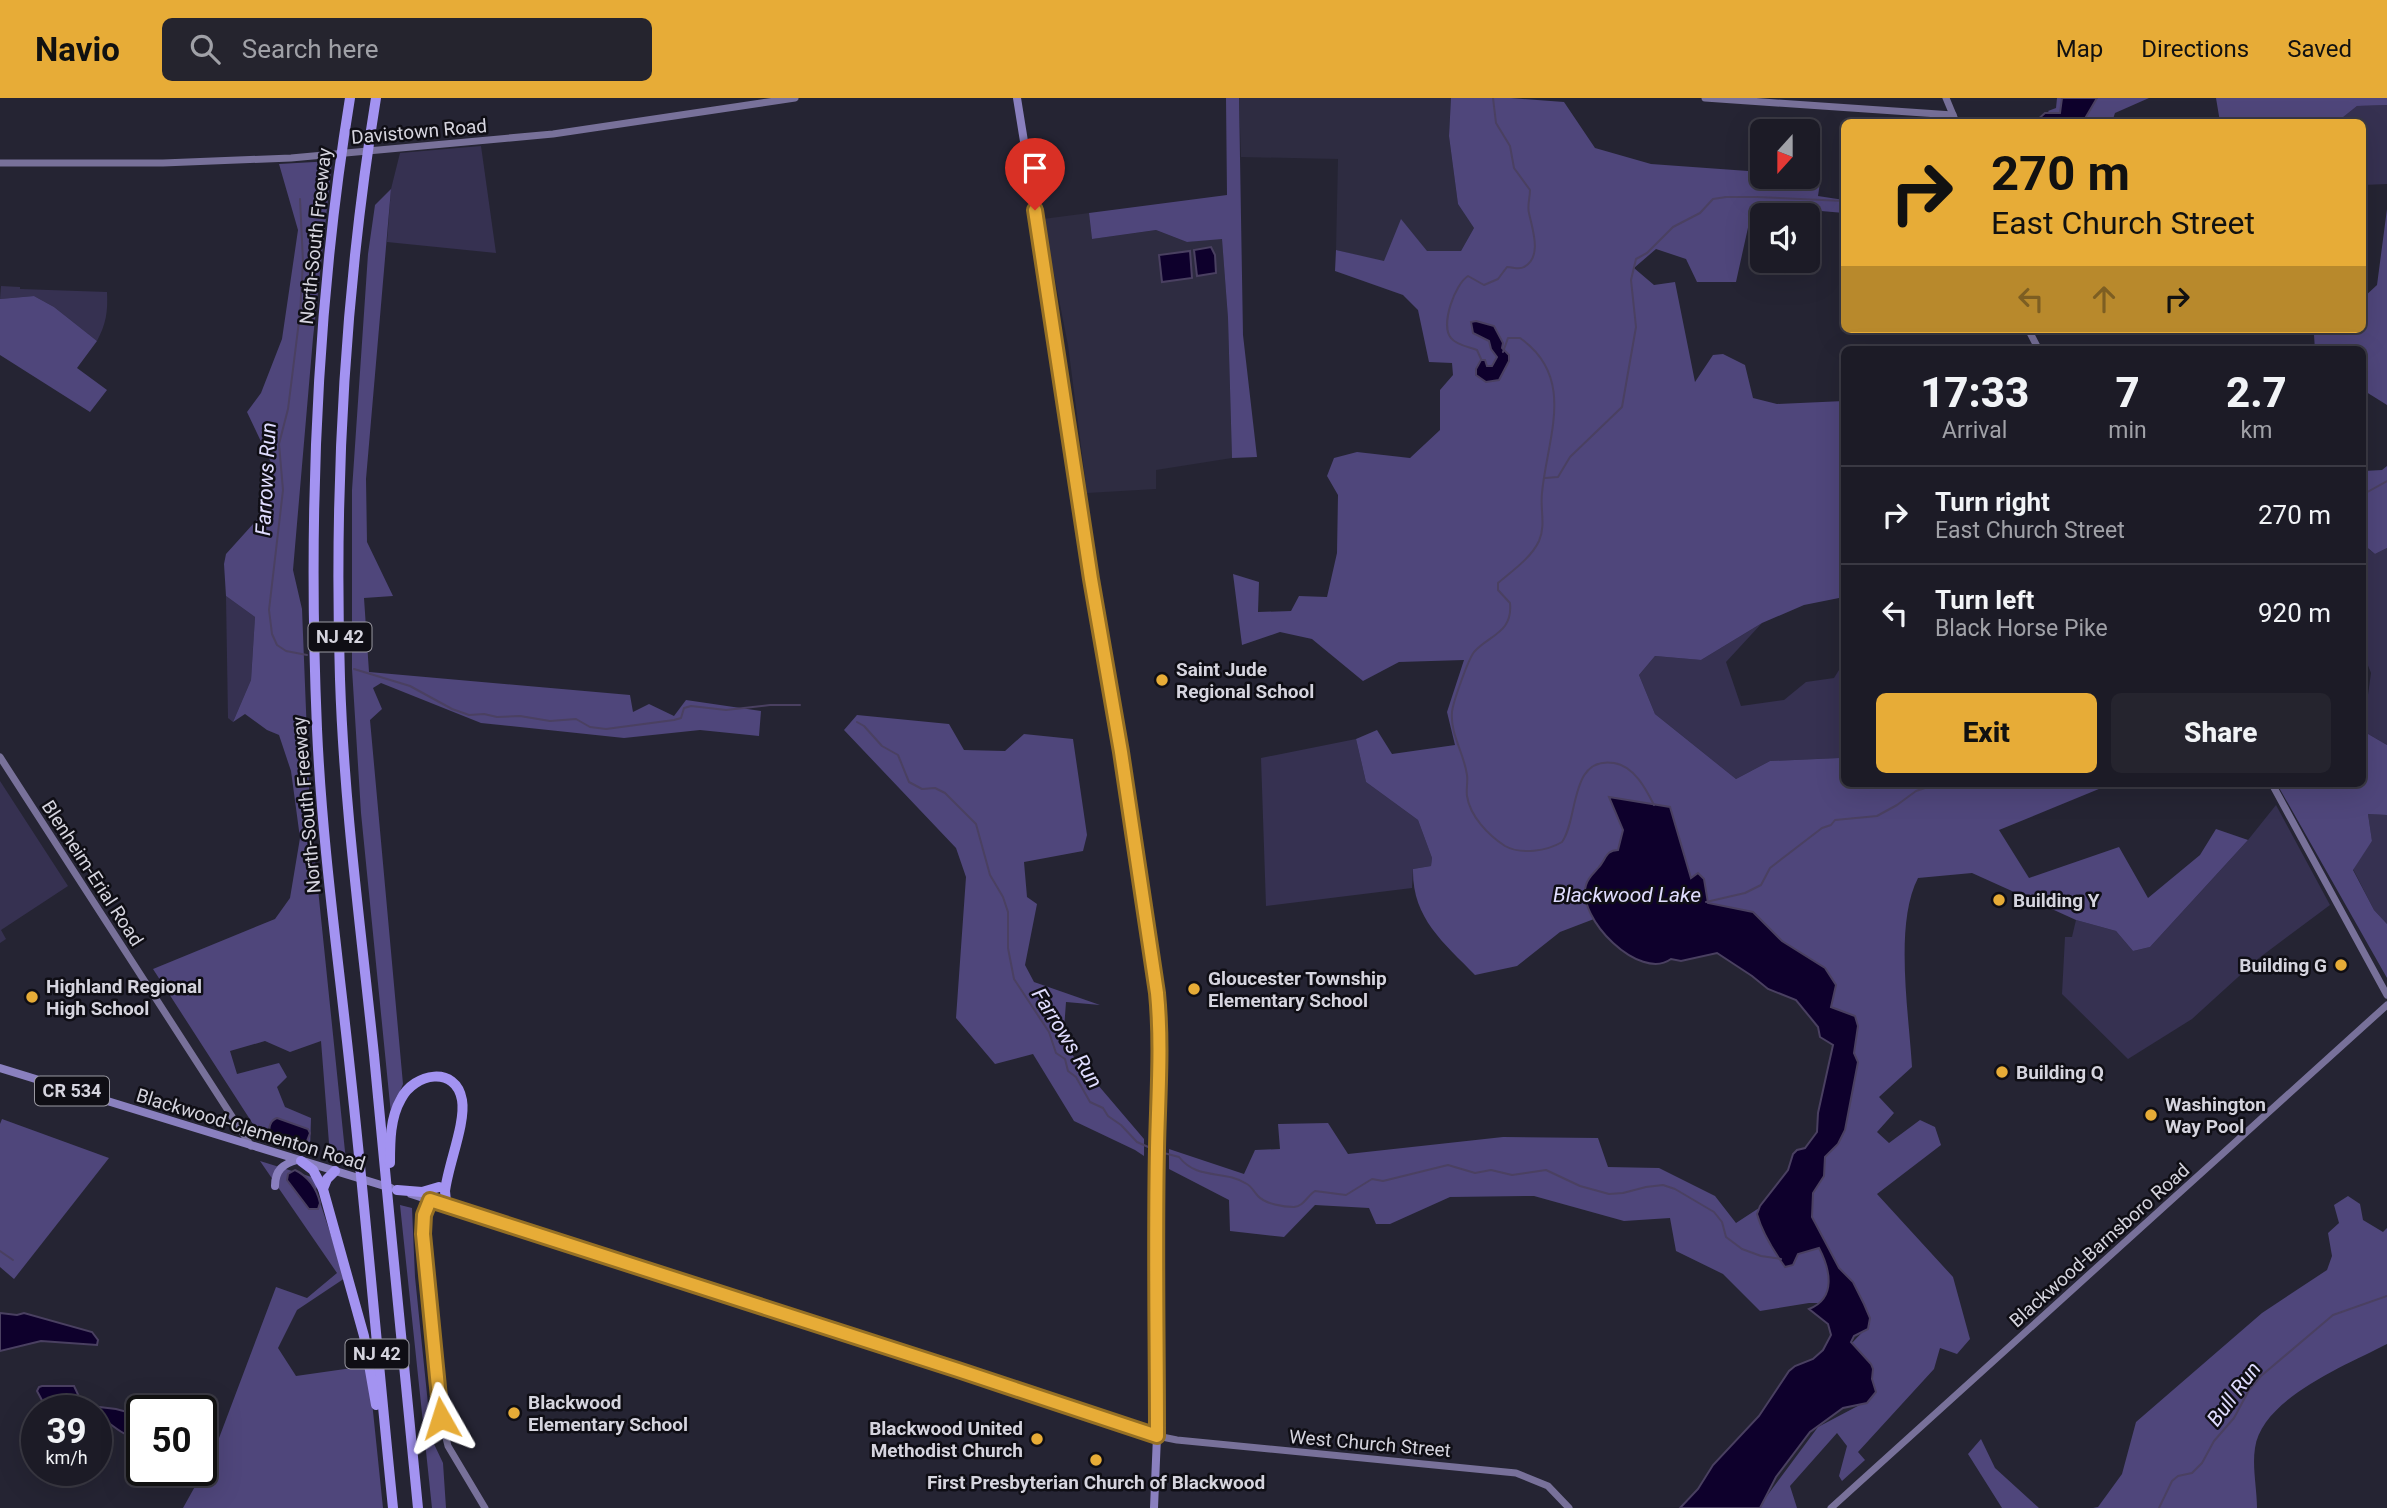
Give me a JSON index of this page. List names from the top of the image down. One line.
{"streets":{"highway":["North-South Freeway","NJ 42"],"main road":["Davistown Road","Blenheim-Erial Road","CR 534","Blackwood-Clementon Road","Blackwood-Barnsboro Road","West Church Street"]},"crossings":[["Blenheim-Erial Road","Blackwood-Clementon Road"],["CR 534","Blackwood-Clementon Road"],["CR 534","West Church Street"]],"water":["Farrows Run","Blackwood Lake","Bull Run"],"places":["Saint Jude Regional School","Building Y","Building G","Gloucester Township Elementary School","Highland Regional High School","Building Q","Washington Way Pool","Blackwood Elementary School","Blackwood United Methodist Church","First Presbyterian Church of Blackwood"],"north":"bottom","page":{"header":"Navio","search":"Search here","nav":["Map","Directions","Saved"],"turn":["270 m","East Church Street"],"eta":["17:33","Arrival","7","min","2.7","km"],"list":[{"name":"Turn right","note":"East Church Street","value":"270 m"},{"name":"Turn left","note":"Black Horse Pike","value":"920 m"}],"buttons":["Exit","Share"],"speed":"39 km/h","limit":"50"}}
